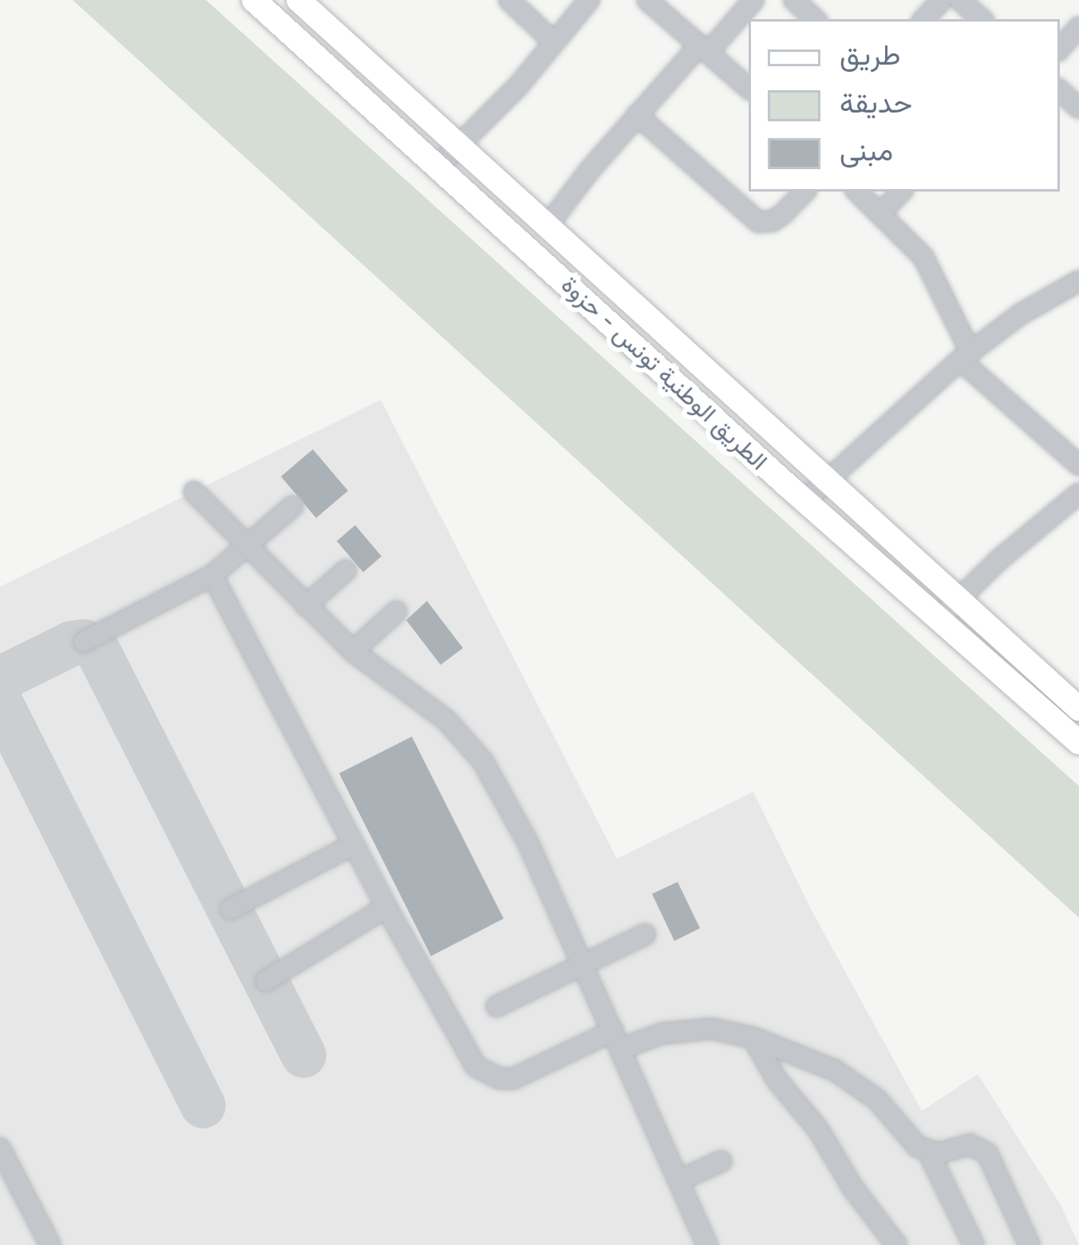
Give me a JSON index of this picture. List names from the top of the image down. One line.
{"streets":{"main road":["الطريق الوطنية تونس - حزوة"]},"legend":["طريق","حديقة","مبنى"]}
